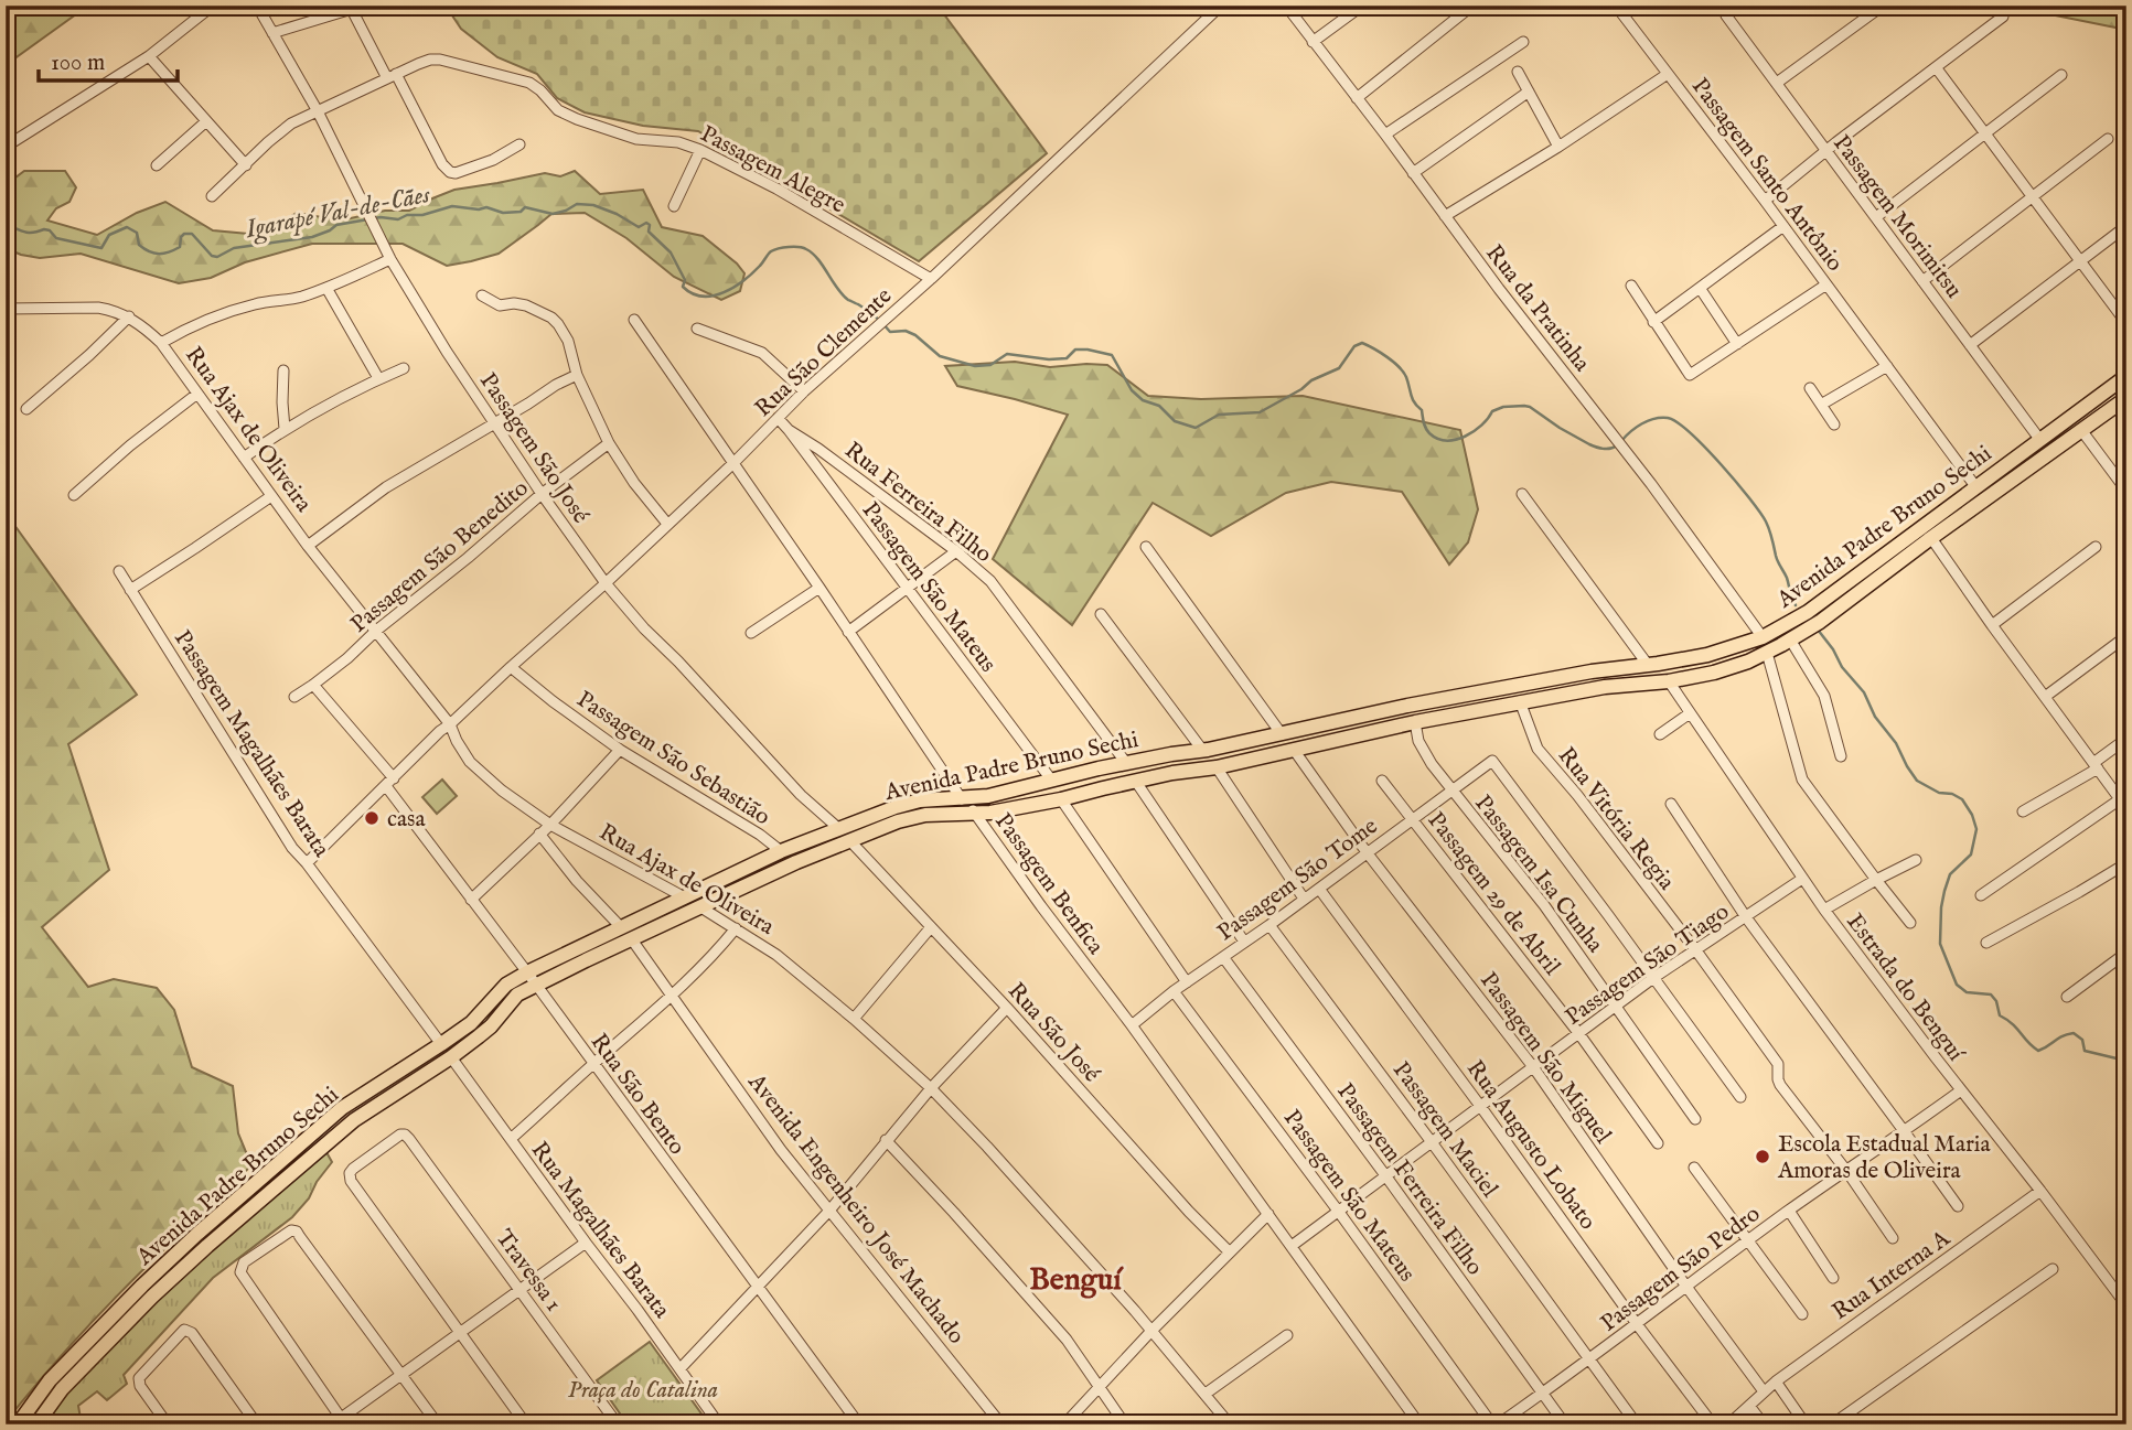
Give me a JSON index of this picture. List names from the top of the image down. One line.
{"streets":{"main road":["Rua Ajax de Oliveira","Avenida Padre Bruno Sechi"],"street":["Passagem Alegre","Passagem Santo Antônio","Passagem Morimitsu","Rua da Pratinha","Rua São Clemente","Passagem São José","Rua Ferreira Filho","Passagem São Benedito","Passagem São Mateus","Passagem Magalhães Barata","Passagem São Sebastião","Rua Vitória Regia","Passagem Isa Cunha","Passagem São Tome","Passagem Benfica","Passagem 29 de Abril","Passagem São Tiago","Estrada do Benguí","Rua São José","Passagem São Miguel","Rua São Bento","Passagem Maciel","Rua Augusto Lobato","Passagem Ferreira Filho","Avenida Engenheiro José Machado","Rua Magalhães Barata","Passagem São Pedro","Travessa 1","Rua Interna A"]},"crossings":[["Passagem Alegre","Rua São Clemente"],["Passagem Santo Antônio","Avenida Padre Bruno Sechi"],["Passagem Morimitsu","Avenida Padre Bruno Sechi"],["Rua da Pratinha","Avenida Padre Bruno Sechi"],["Rua São Clemente","Rua Ajax de Oliveira"],["Rua São Clemente","Passagem São José"],["Rua São Clemente","Passagem São Mateus"],["Rua São Clemente","Passagem Magalhães Barata"],["Rua São Clemente","Passagem São Sebastião"],["Rua São Clemente","Passagem Benfica"],["Rua São Clemente","Rua São Bento"],["Rua Ajax de Oliveira","Avenida Padre Bruno Sechi"],["Rua Ajax de Oliveira","Passagem São Benedito"],["Passagem São José","Avenida Padre Bruno Sechi"],["Passagem São José","Passagem São Benedito"],["Rua Ferreira Filho","Avenida Padre Bruno Sechi"],["Rua Ferreira Filho","Passagem São Mateus"],["Avenida Padre Bruno Sechi","Passagem São Mateus"],["Avenida Padre Bruno Sechi","Passagem Magalhães Barata"],["Avenida Padre Bruno Sechi","Passagem São Sebastião"],["Avenida Padre Bruno Sechi","Rua Vitória Regia"],["Avenida Padre Bruno Sechi","Passagem Isa Cunha"],["Avenida Padre Bruno Sechi","Passagem Benfica"],["Avenida Padre Bruno Sechi","Estrada do Benguí"],["Avenida Padre Bruno Sechi","Rua São José"],["Avenida Padre Bruno Sechi","Passagem São Miguel"],["Avenida Padre Bruno Sechi","Rua São Bento"],["Avenida Padre Bruno Sechi","Avenida Engenheiro José Machado"],["Avenida Padre Bruno Sechi","Rua Magalhães Barata"],["Passagem São Benedito","Rua São Bento"],["Passagem São Mateus","Passagem São Tome"],["Passagem São Mateus","Passagem São Tiago"],["Passagem São Mateus","Passagem São Pedro"],["Rua Vitória Regia","Passagem São Tiago"],["Rua Vitória Regia","Passagem São Pedro"],["Passagem Isa Cunha","Passagem São Tome"],["Passagem Isa Cunha","Passagem São Tiago"],["Passagem São Tome","Passagem Benfica"],["Passagem São Tome","Passagem 29 de Abril"],["Passagem São Tome","Passagem São Tiago"],["Passagem São Tome","Passagem São Miguel"],["Passagem São Tome","Passagem Maciel"],["Passagem São Tome","Rua Augusto Lobato"],["Passagem São Tome","Passagem Ferreira Filho"],["Passagem Benfica","Passagem São Tiago"],["Passagem 29 de Abril","Passagem São Tiago"],["Passagem São Tiago","Estrada do Benguí"],["Passagem São Tiago","Passagem São Miguel"],["Passagem São Tiago","Passagem Maciel"],["Passagem São Tiago","Rua Augusto Lobato"],["Passagem São Tiago","Passagem Ferreira Filho"],["Estrada do Benguí","Passagem São Pedro"],["Estrada do Benguí","Rua Interna A"],["Passagem São Miguel","Passagem São Pedro"],["Passagem São Miguel","Rua Interna A"],["Passagem Maciel","Passagem São Pedro"],["Rua Augusto Lobato","Passagem São Pedro"],["Passagem Ferreira Filho","Passagem São Pedro"]],"districts":["Benguí"],"water":["Igarapé Val-de-Cães"],"parks":["Praça do Catalina"],"places":["casa","Escola Estadual Maria Amoras de Oliveira"],"scale_bar":"100 m"}
